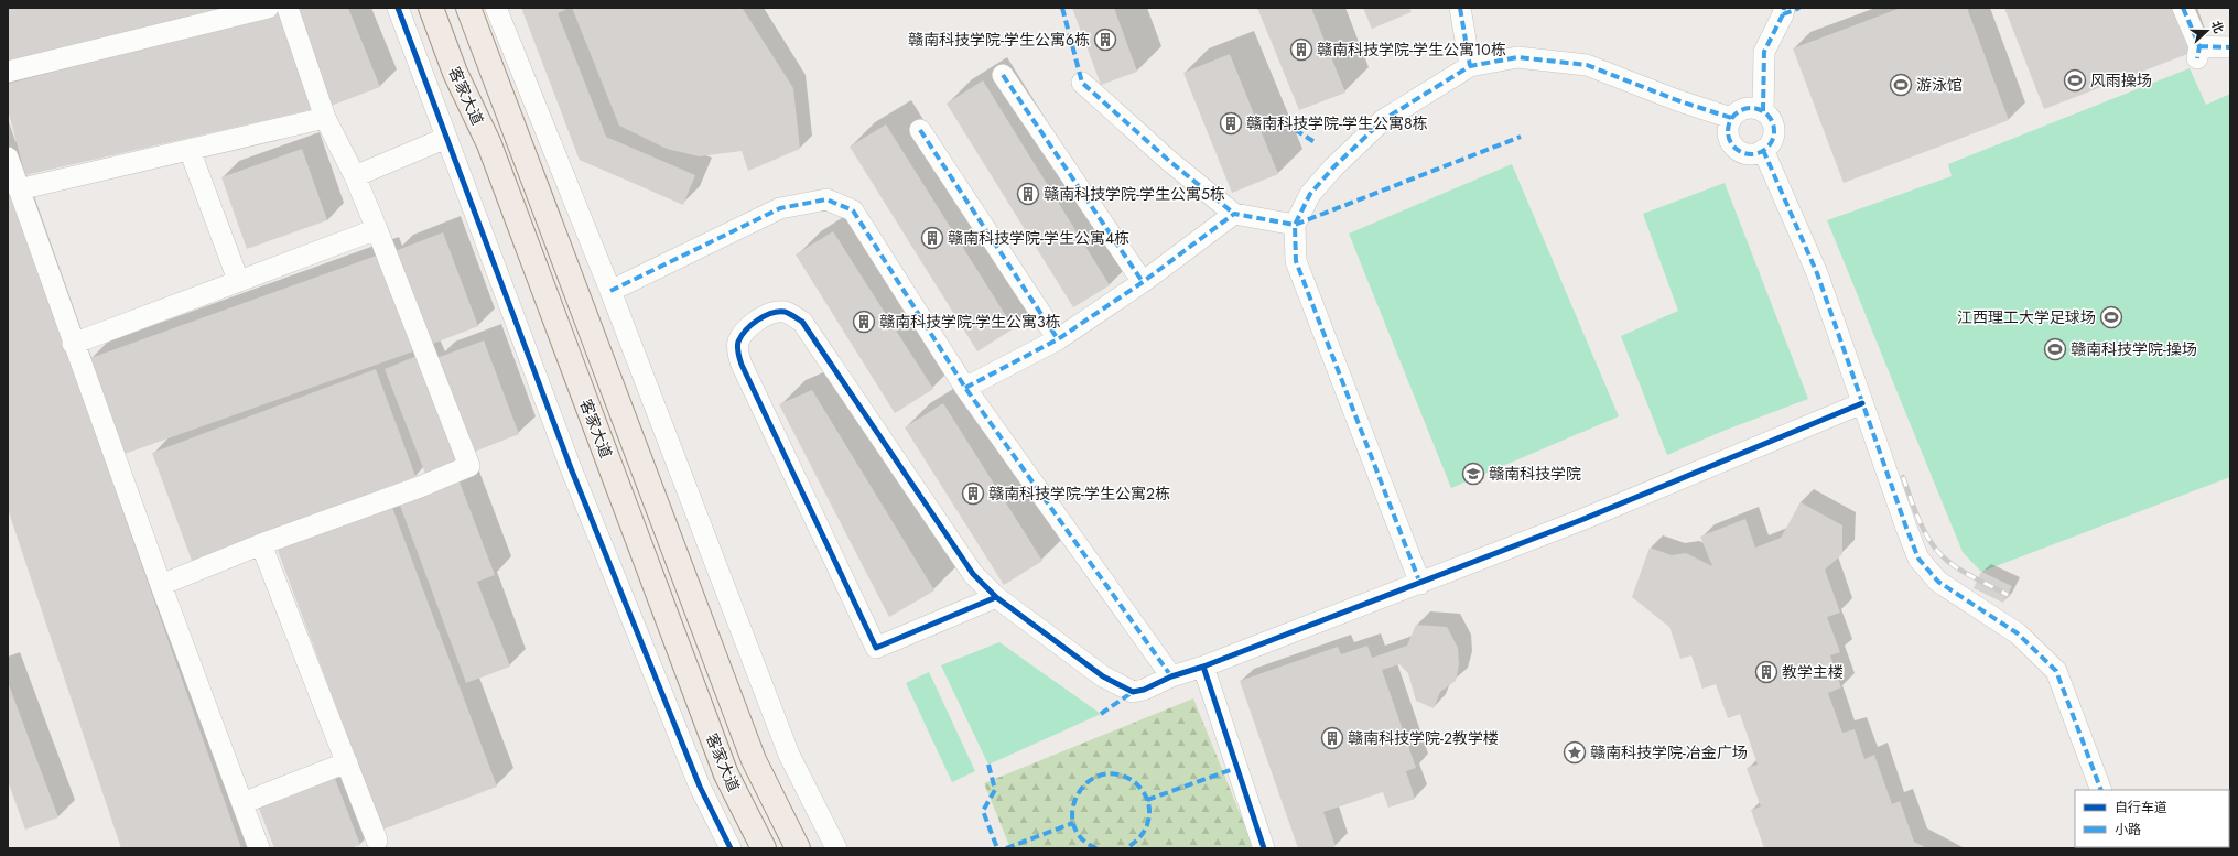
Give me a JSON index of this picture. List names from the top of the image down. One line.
{"streets":{"main road":["客家大道"]},"places":{"building":["赣南科技学院-学生公寓6栋","赣南科技学院-学生公寓10栋","赣南科技学院-学生公寓8栋","赣南科技学院-学生公寓5栋","赣南科技学院-学生公寓4栋","赣南科技学院-学生公寓3栋","赣南科技学院-学生公寓2栋","教学主楼","赣南科技学院-2教学楼"],"sports":["风雨操场","游泳馆","江西理工大学足球场","赣南科技学院-操场"],"school or university":["赣南科技学院"],"place":["赣南科技学院-冶金广场"]},"legend":["自行车道","小路"],"north":"right"}
